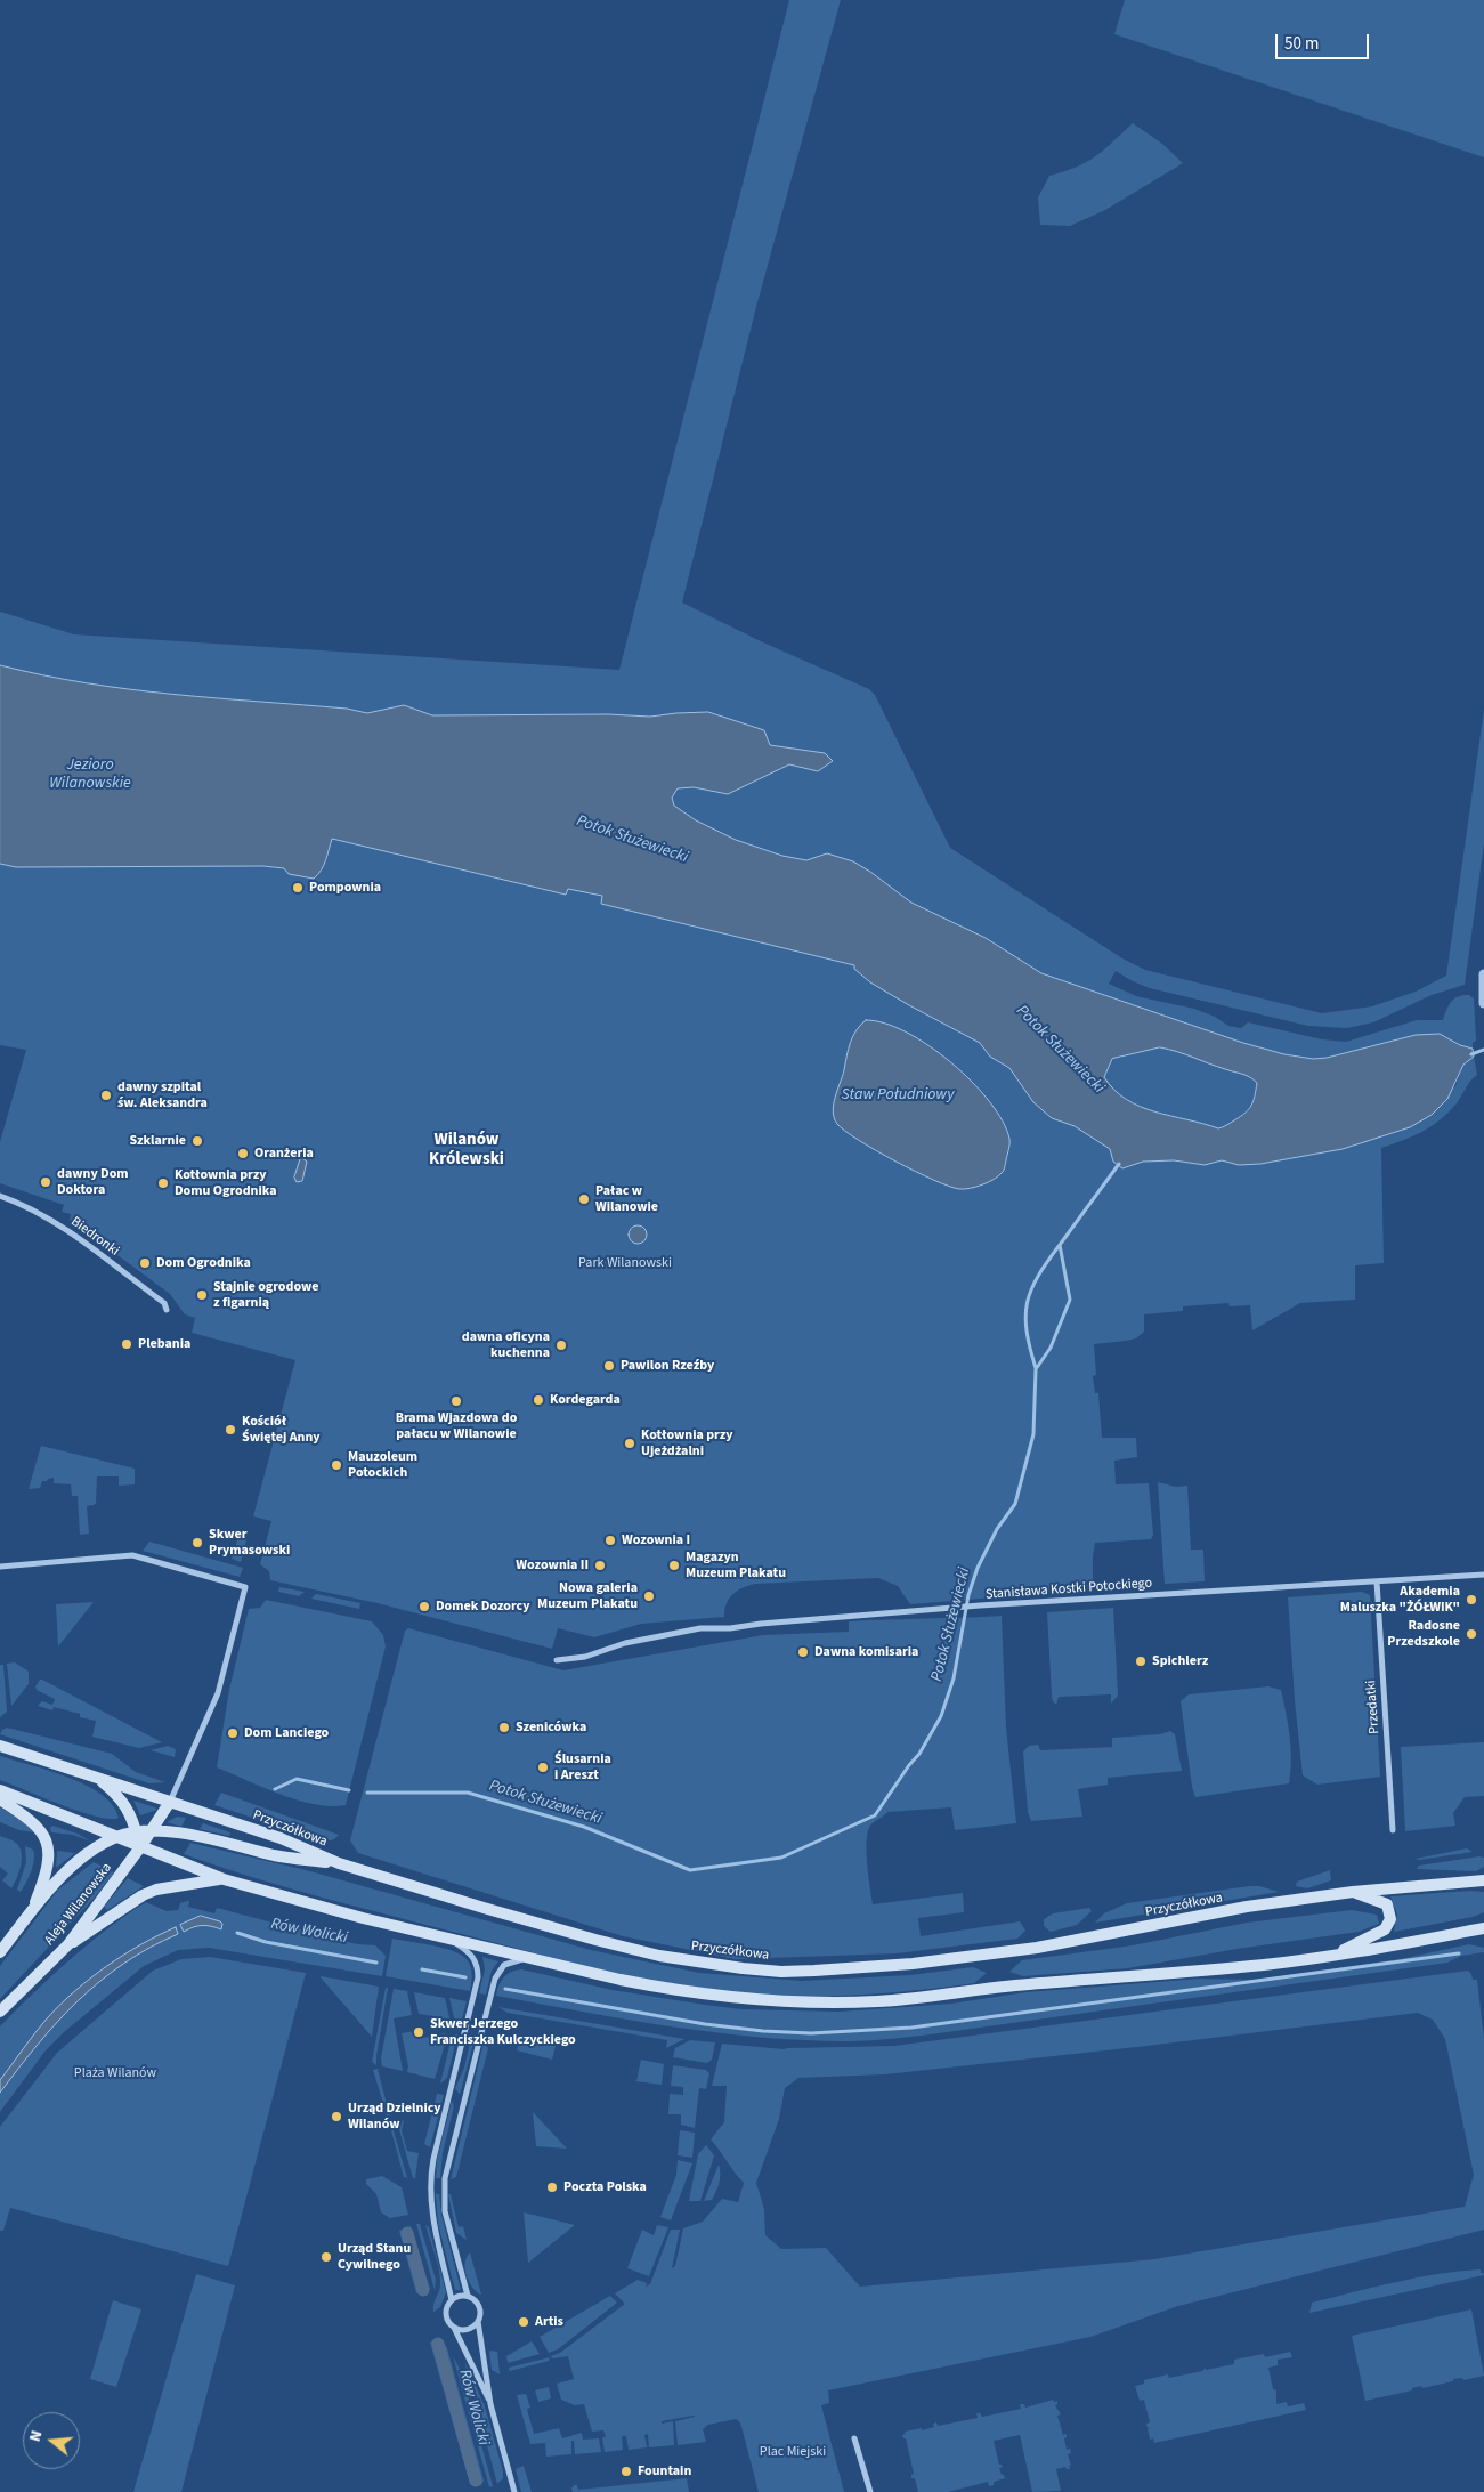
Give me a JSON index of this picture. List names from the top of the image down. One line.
{"streets":{"main road":["Przyczółkowa","Aleja Wilanowska"],"street":["Biedronki","Stanisława Kostki Potockiego","Przedatki"]},"crossings":[["Stanisława Kostki Potockiego","Przedatki"],["Przyczółkowa","Aleja Wilanowska"]],"districts":["Wilanów Królewski"],"water":["Jezioro Wilanowskie","Potok Służewiecki","Staw Południowy","Rów Wolicki"],"parks":["Park Wilanowski","Plaża Wilanów","Plac Miejski"],"places":["Pompownia","dawny szpital św. Aleksandra","Szklarnie","Oranżeria","dawny Dom Doktora","Kotłownia przy Domu Ogrodnika","Pałac w Wilanowie","Dom Ogrodnika","Stajnie ogrodowe z figarnią","Plebania","dawna oficyna kuchenna","Pawilon Rzeźby","Kordegarda","Brama Wjazdowa do pałacu w Wilanowie","Kościół Świętej Anny","Kotłownia przy Ujeżdżalni","Mauzoleum Potockich","Wozownia I","Skwer Prymasowski","Wozownia II","Magazyn Muzeum Plakatu","Nowa galeria Muzeum Plakatu","Akademia Maluszka \"ŻÓŁWIK\"","Domek Dozorcy","Radosne Przedszkole","Dawna komisaria","Spichlerz","Szenicówka","Dom Lanciego","Ślusarnia i Areszt","Skwer Jerzego Franciszka Kulczyckiego","Urząd Dzielnicy Wilanów","Poczta Polska","Urząd Stanu Cywilnego","Artis","Fountain"],"scale_bar":"50 m","north":"left"}
